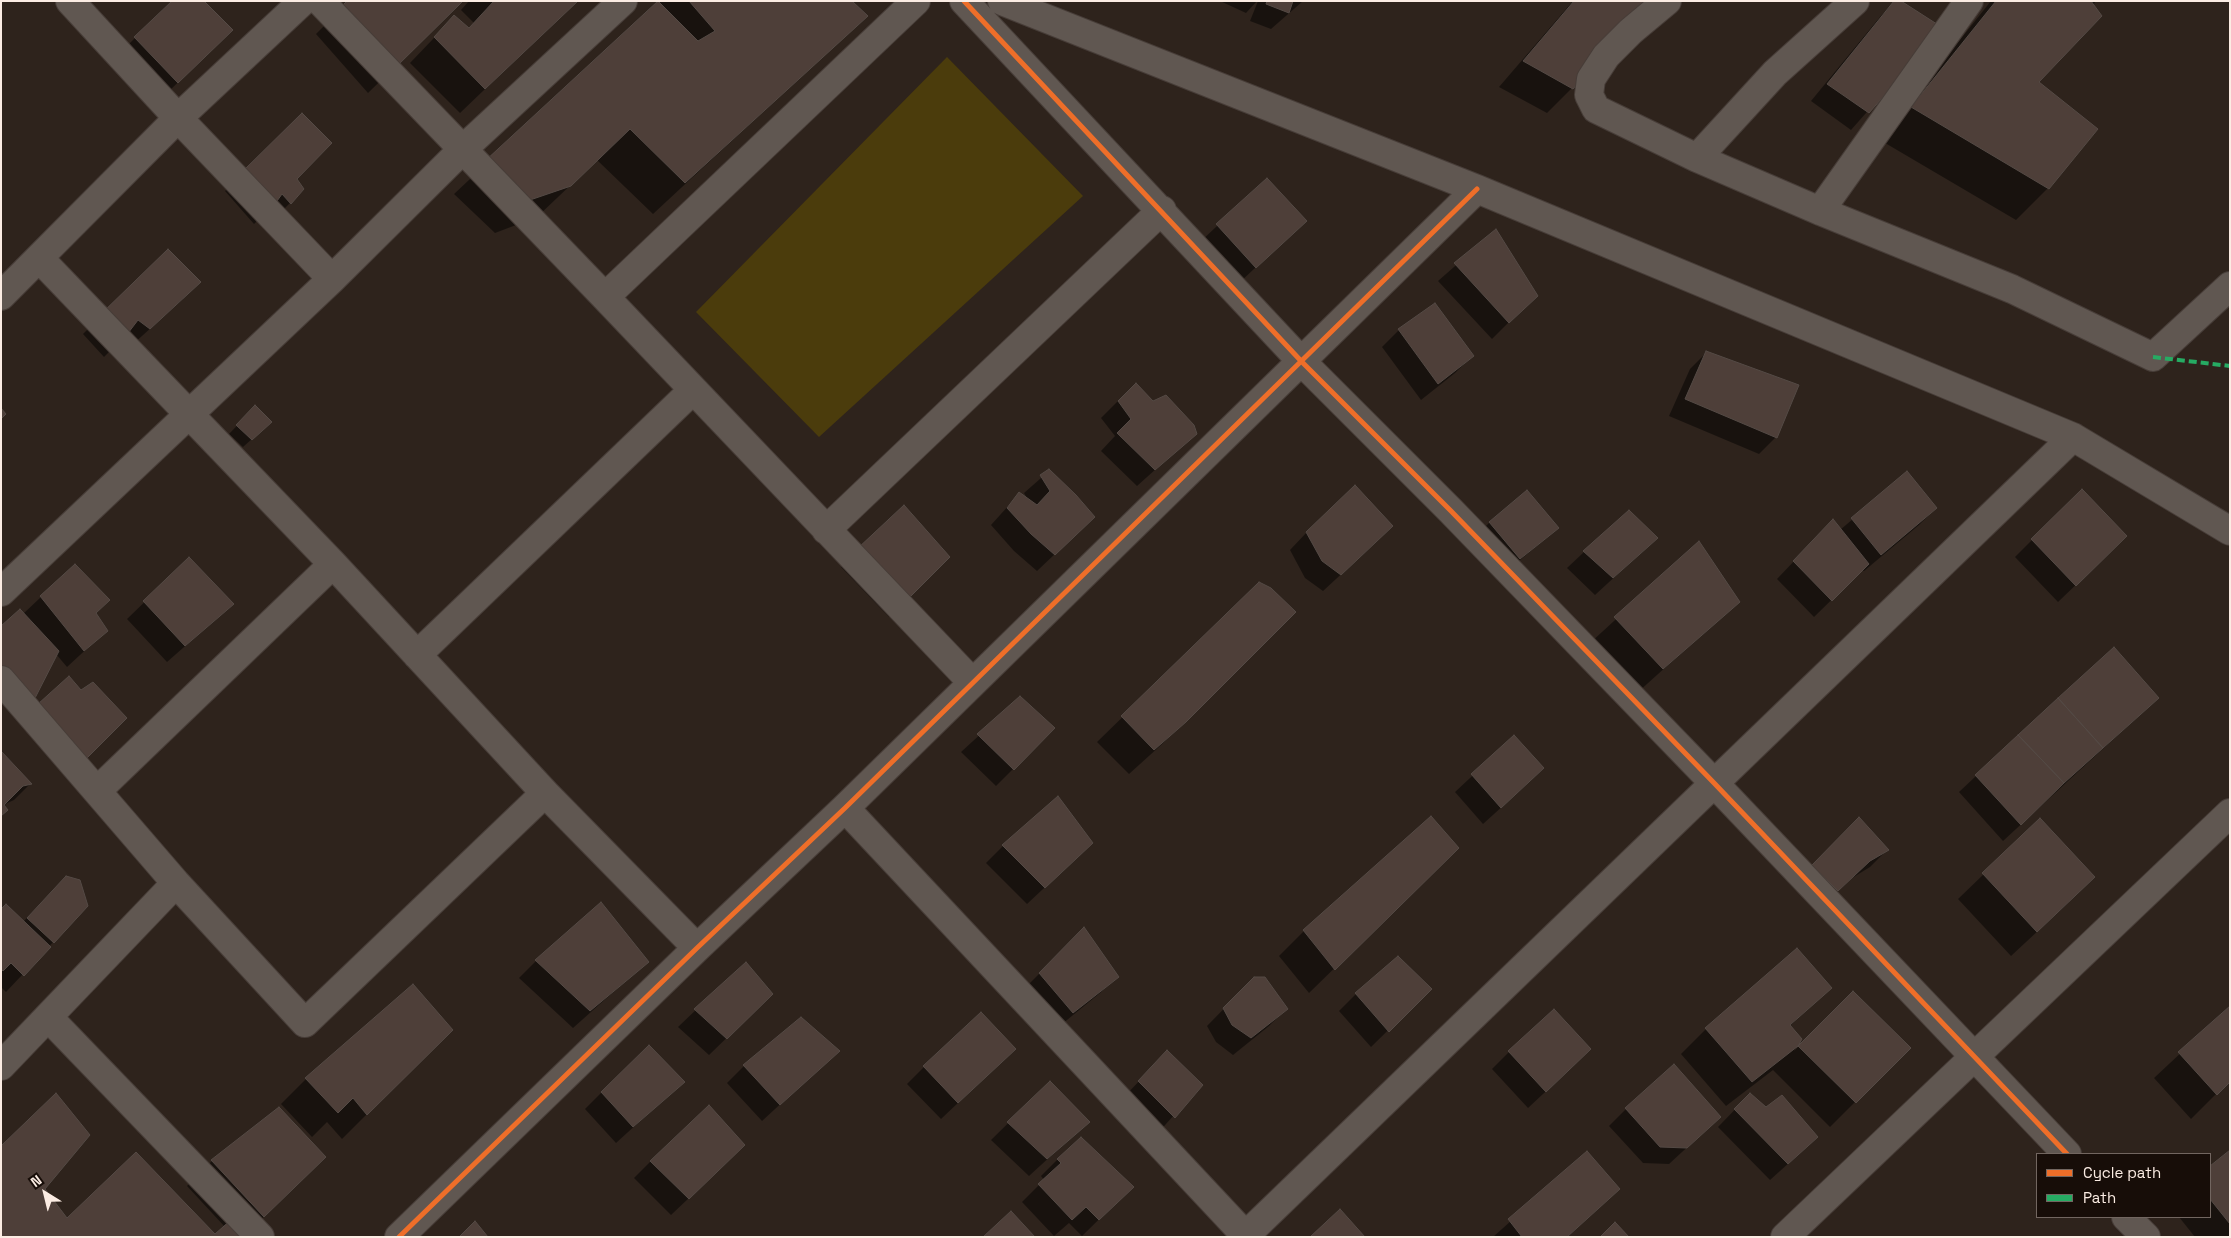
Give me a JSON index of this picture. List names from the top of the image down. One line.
{"legend":["Cycle path","Path"],"north":"top left"}
